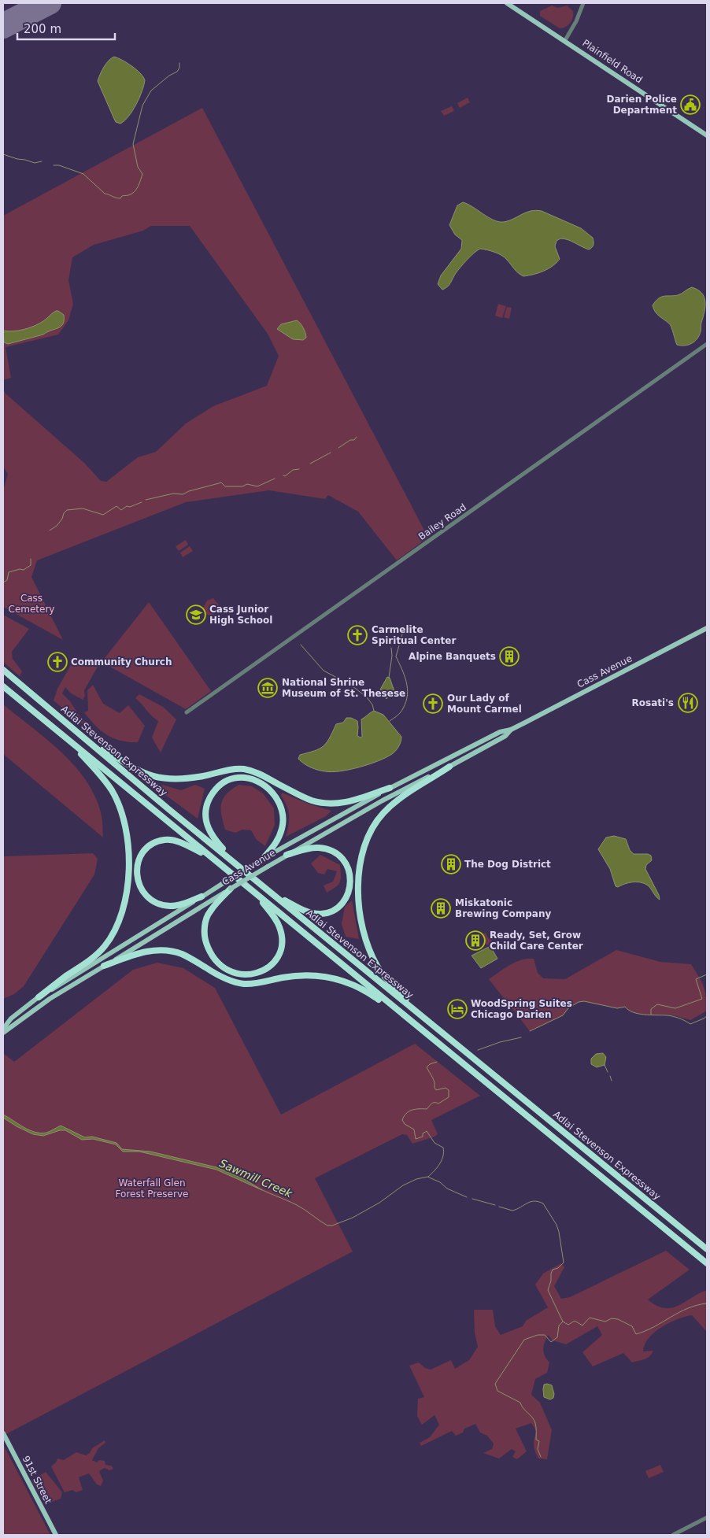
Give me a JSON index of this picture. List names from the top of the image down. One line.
{"streets":{"highway":["Adlai Stevenson Expressway"],"main road":["Plainfield Road","Cass Avenue","91st Street"],"street":["Bailey Road"]},"water":["Sawmill Creek"],"parks":["Cass Cemetery","Waterfall Glen Forest Preserve"],"places":{"public building":["Darien Police Department"],"school or university":["Cass Junior High School"],"church":["Carmelite Spiritual Center","Community Church","Our Lady of Mount Carmel"],"building":["Alpine Banquets","The Dog District","Miskatonic Brewing Company","Ready, Set, Grow Child Care Center"],"museum":["National Shrine Museum of St. Thesese"],"restaurant":["Rosati's"],"hotel":["WoodSpring Suites Chicago Darien"]},"scale_bar":"200 m"}
